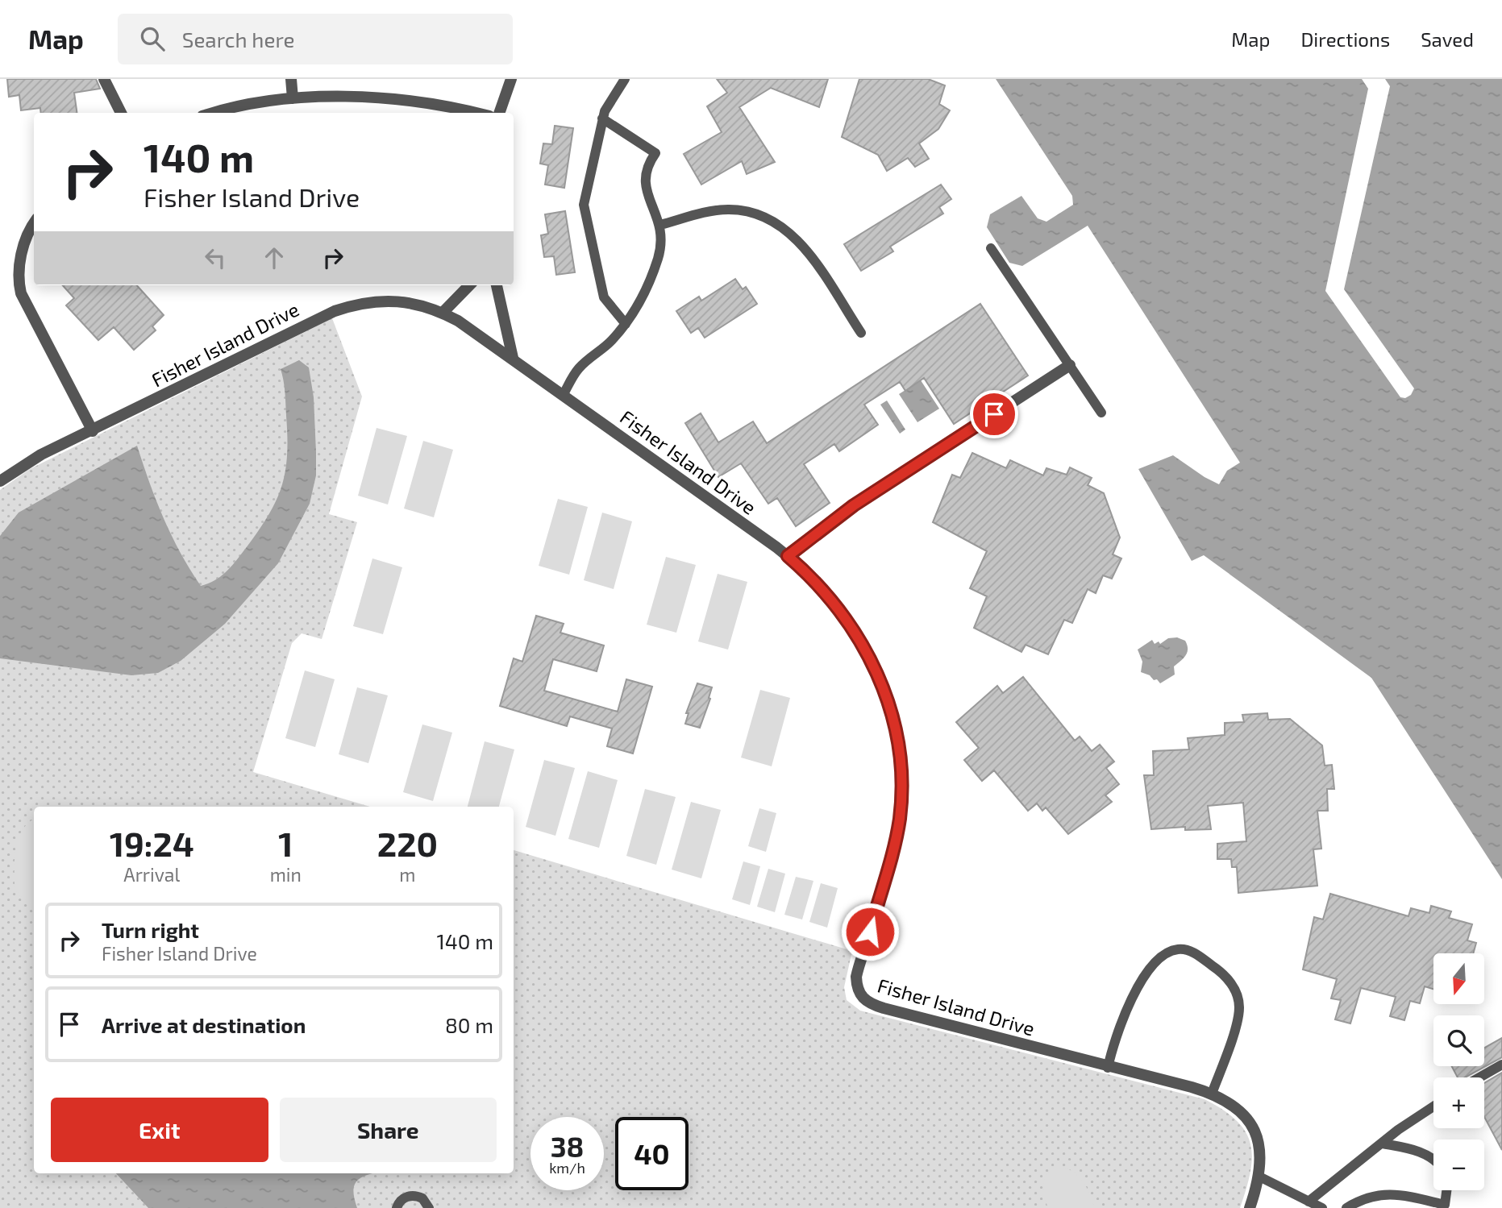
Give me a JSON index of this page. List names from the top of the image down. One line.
{"streets":{"street":["Fisher Island Drive"]},"north":"bottom","page":{"header":"Map","search":"Search here","nav":["Map","Directions","Saved"],"turn":["140 m","Fisher Island Drive"],"eta":["19:24","Arrival","1","min","220","m"],"list":[{"name":"Turn right","note":"Fisher Island Drive","value":"140 m"},{"name":"Arrive at destination","value":"80 m"}],"map_buttons":["+","−"],"buttons":["Exit","Share"],"speed":"38 km/h","limit":"40"}}
